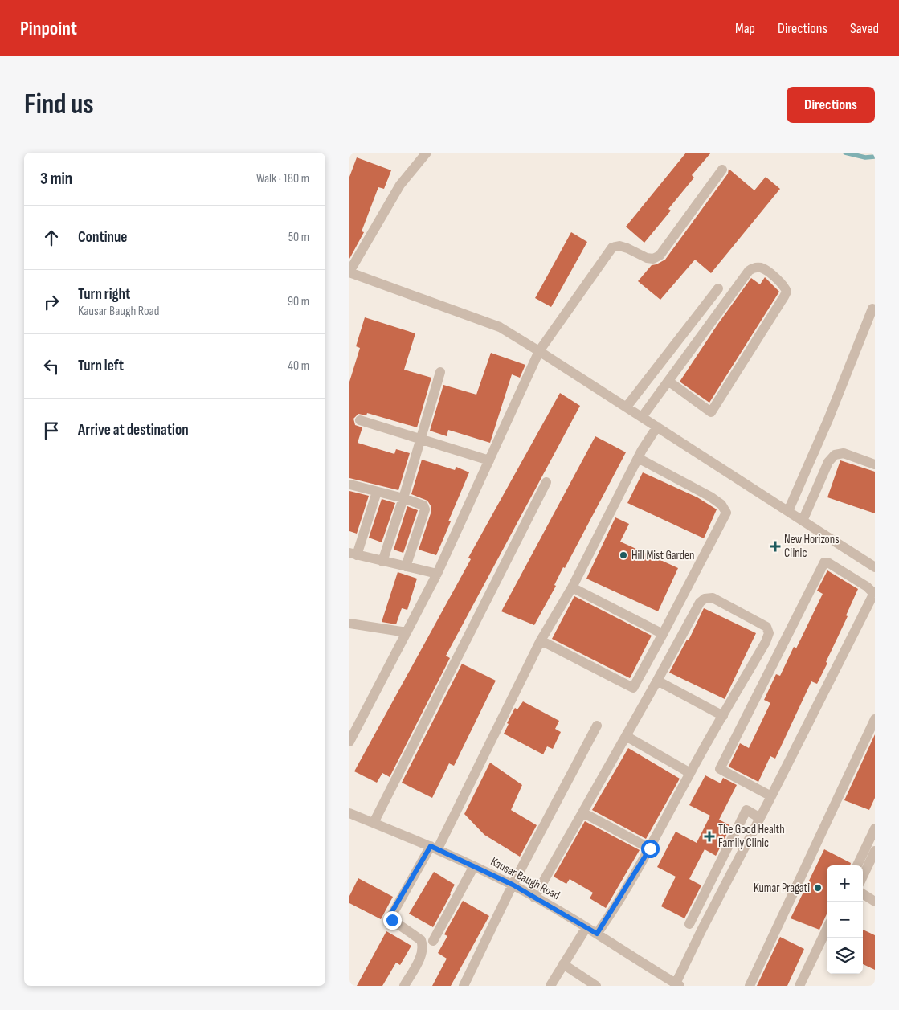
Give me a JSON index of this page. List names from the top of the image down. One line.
{"streets":{"street":["Kausar Baugh Road"]},"places":{"health":["New Horizons Clinic","The Good Health Family Clinic"],"other":["Hill Mist Garden","Kumar Pragati"]},"page":{"header":"Pinpoint","nav":["Map","Directions","Saved"],"buttons":"Directions","title":"Find us","heading":["3 min","Walk · 180 m"],"list":[["Continue","50 m"],["Turn right","Kausar Baugh Road","90 m"],["Turn left","40 m"],"Arrive at destination"],"map_buttons":["+","−"]}}
